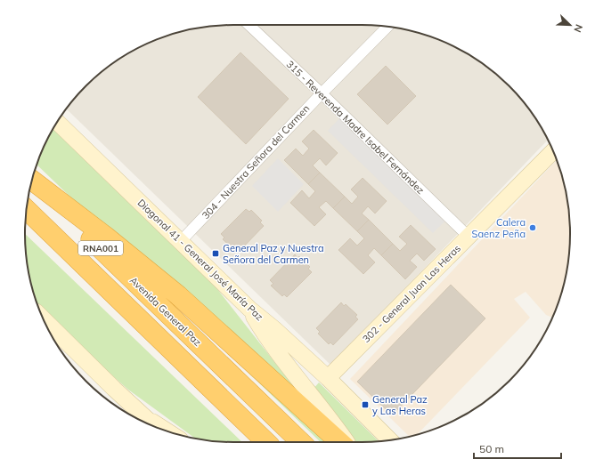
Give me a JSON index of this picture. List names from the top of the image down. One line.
{"streets":{"highway":["RNA001","Avenida General Paz"],"street":["315 - Reverenda Madre Isabel Fernández","304 - Nuestra Señora del Carmen","Diagonal 41 - General José María Paz","302 - General Juan Las Heras"]},"crossings":[["315 - Reverenda Madre Isabel Fernández","304 - Nuestra Señora del Carmen"],["315 - Reverenda Madre Isabel Fernández","302 - General Juan Las Heras"],["304 - Nuestra Señora del Carmen","Diagonal 41 - General José María Paz"],["Diagonal 41 - General José María Paz","302 - General Juan Las Heras"]],"places":{"other":["Calera Saenz Peña"],"transit":["General Paz y Nuestra Señora del Carmen","General Paz y Las Heras"]},"scale_bar":"50 m","north":"bottom right"}
